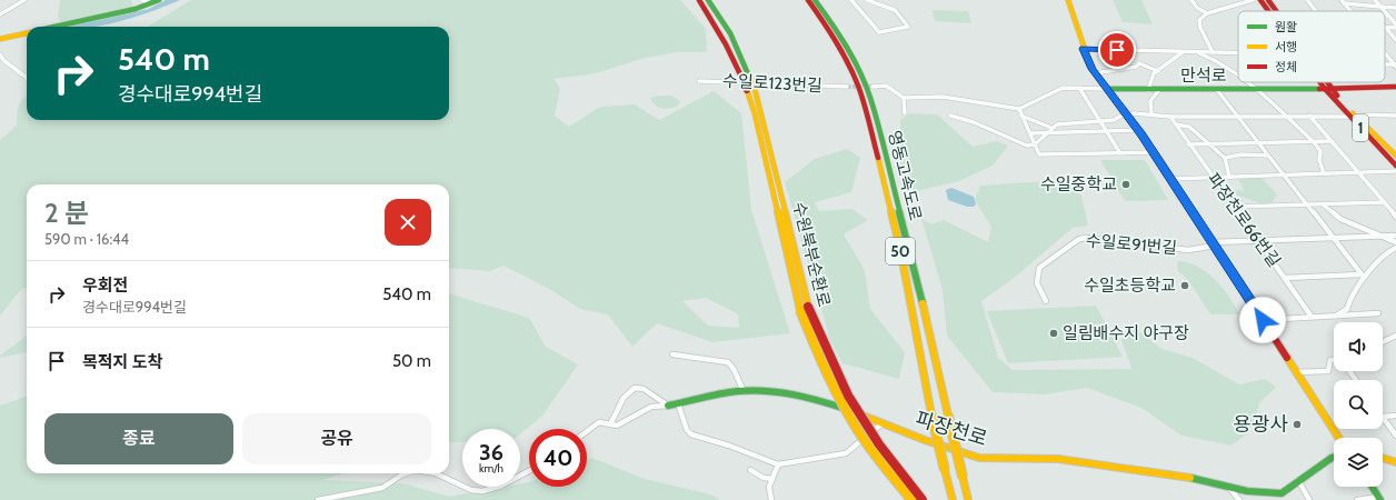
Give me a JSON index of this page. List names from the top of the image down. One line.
{"streets":{"main road":["만석로","1","영동고속도로","50","수원북부순환로","파장천로"],"street":["수일로123번길","파장천로66번길","수일로91번길"]},"crossings":[["만석로","1"],["파장천로66번길","수일로91번길"]],"places":["수일중학교","수일초등학교","일림배수지 야구장","용광사"],"legend":["원활","서행","정체"],"page":{"turn":["540 m","경수대로994번길"],"heading":["2 분","590 m · 16:44"],"list":[{"name":"우회전","note":"경수대로994번길","value":"540 m"},{"name":"목적지 도착","value":"50 m"}],"buttons":["종료","공유"],"speed":"36 km/h","limit":"40"}}
